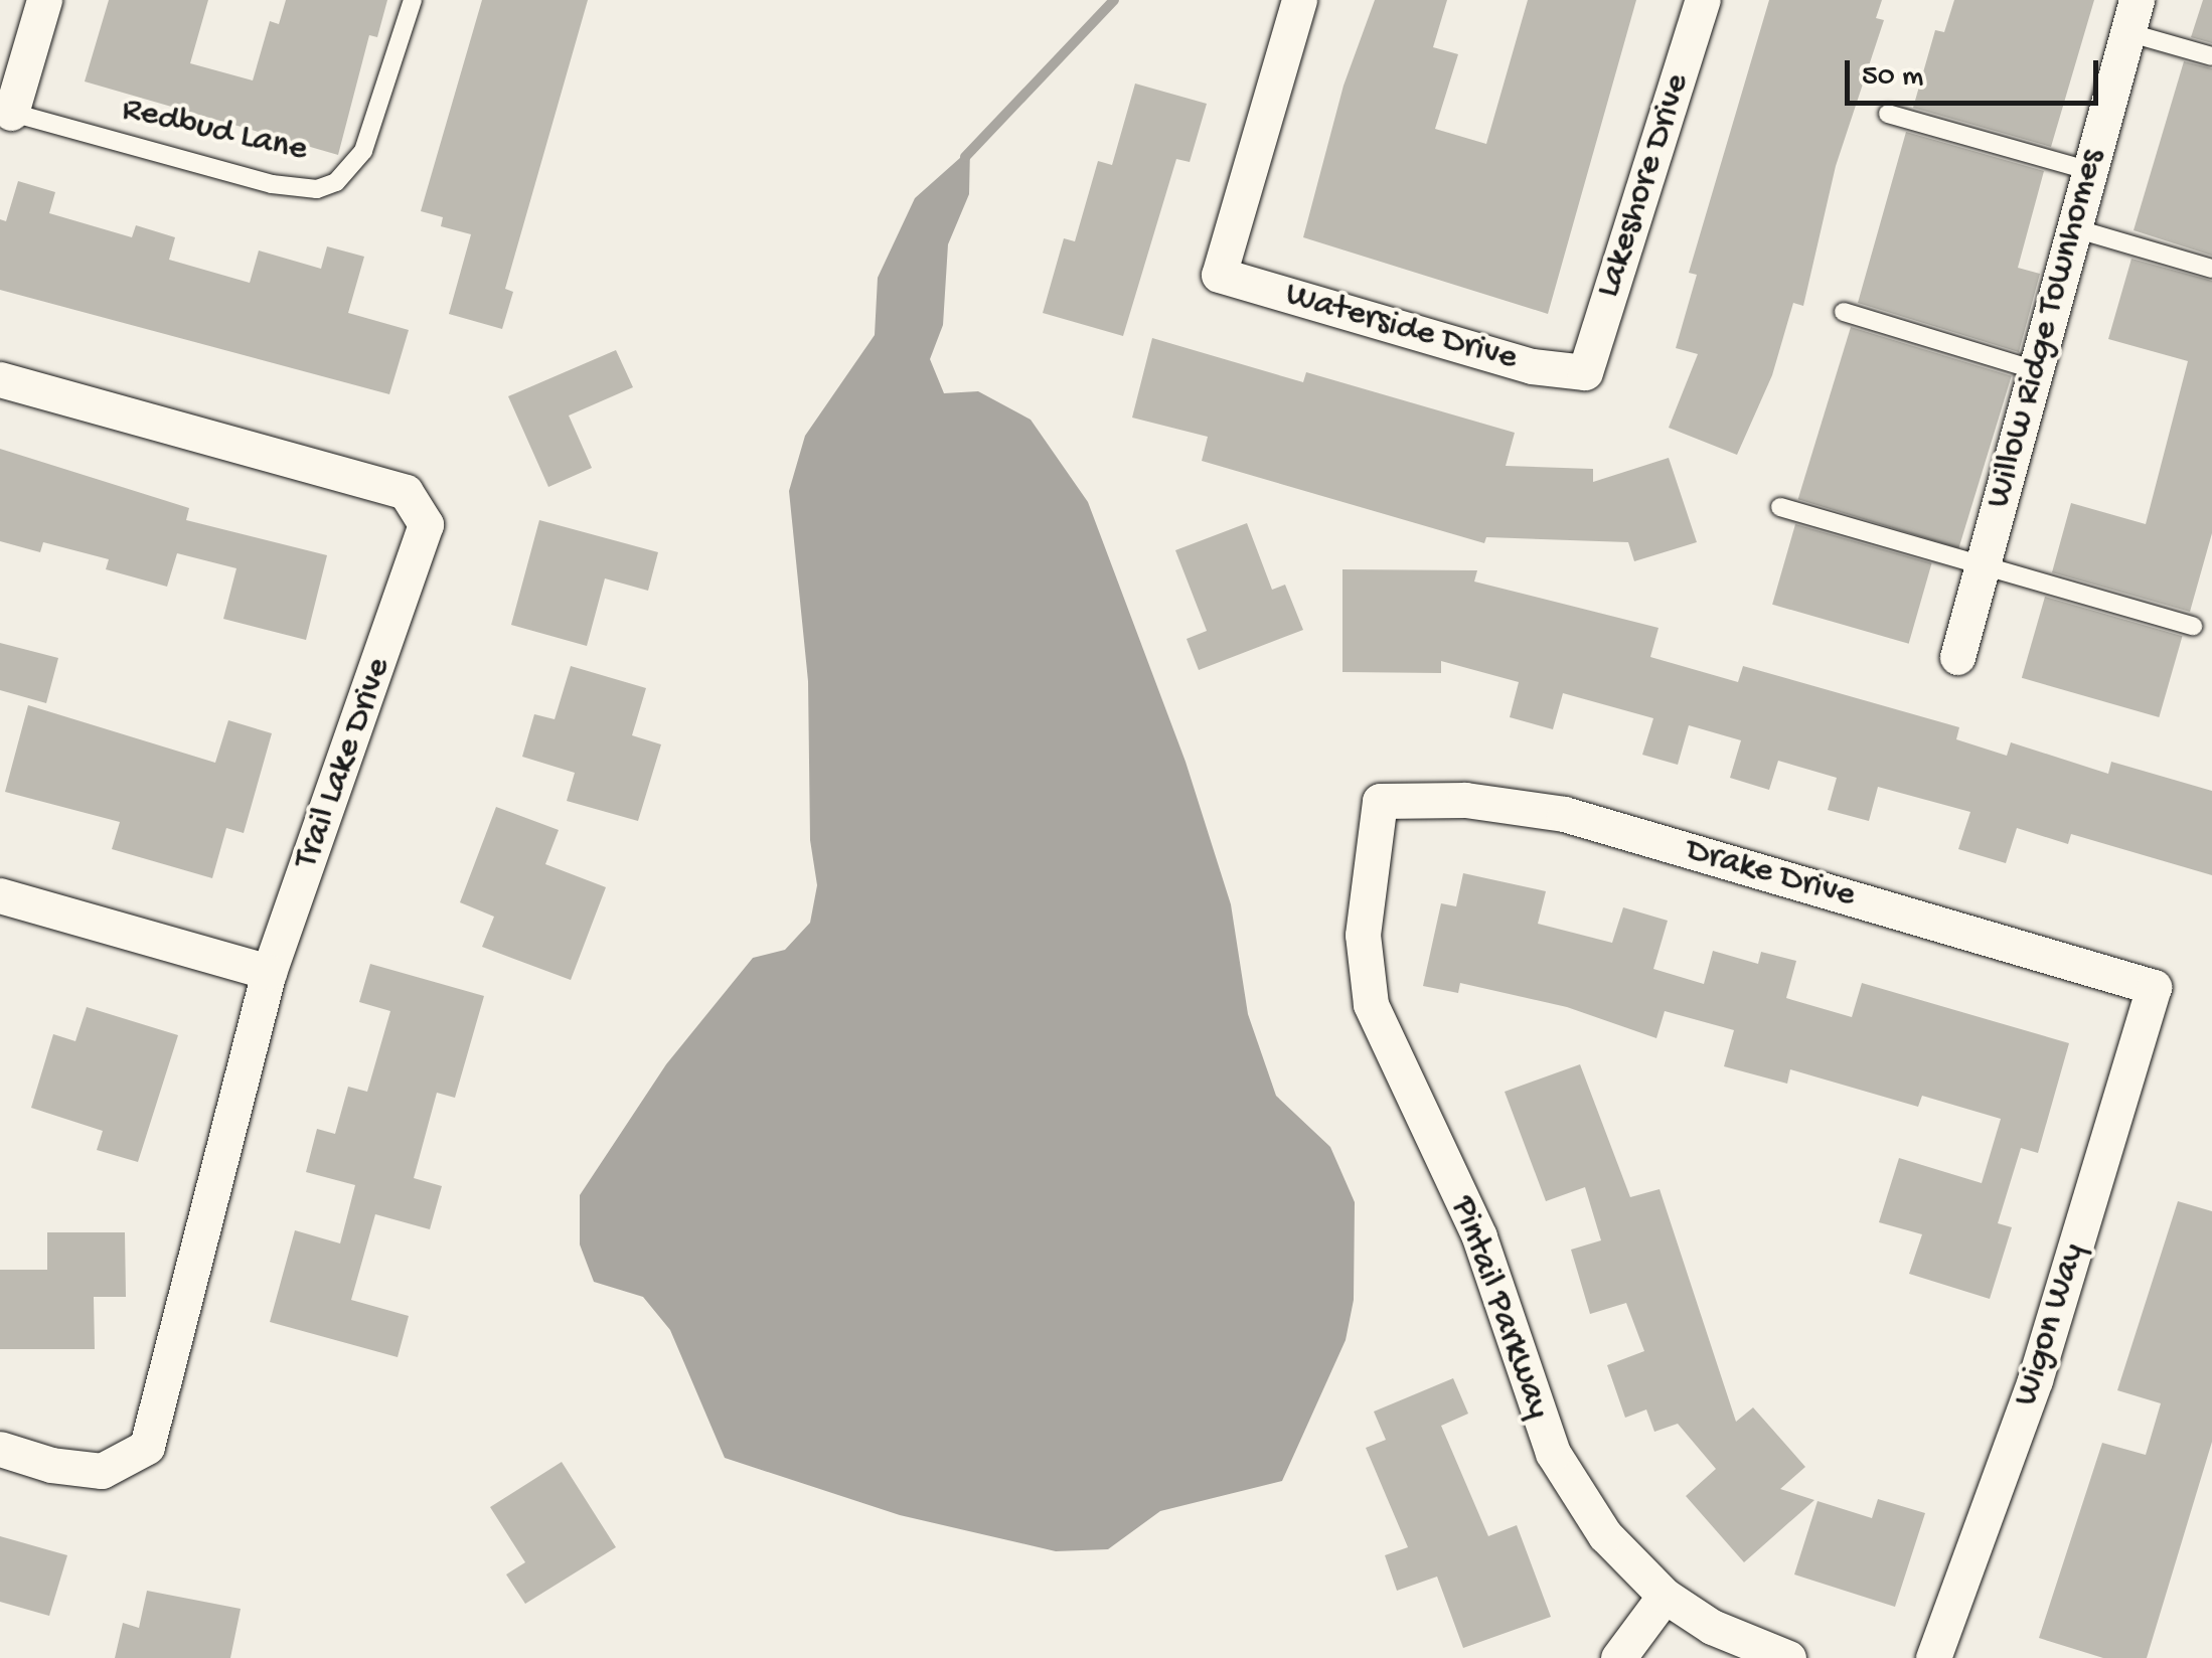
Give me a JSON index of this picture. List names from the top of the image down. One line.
{"streets":{"street":["Lakeshore Drive","Waterside Drive","Willow Ridge Townhomes","Trail Lake Drive","Drake Drive","Pintail Parkway","Wigon Way"],"lane":["Redbud Lane"]},"crossings":[["Lakeshore Drive","Waterside Drive"],["Drake Drive","Pintail Parkway"],["Drake Drive","Wigon Way"]],"scale_bar":"50 m"}
